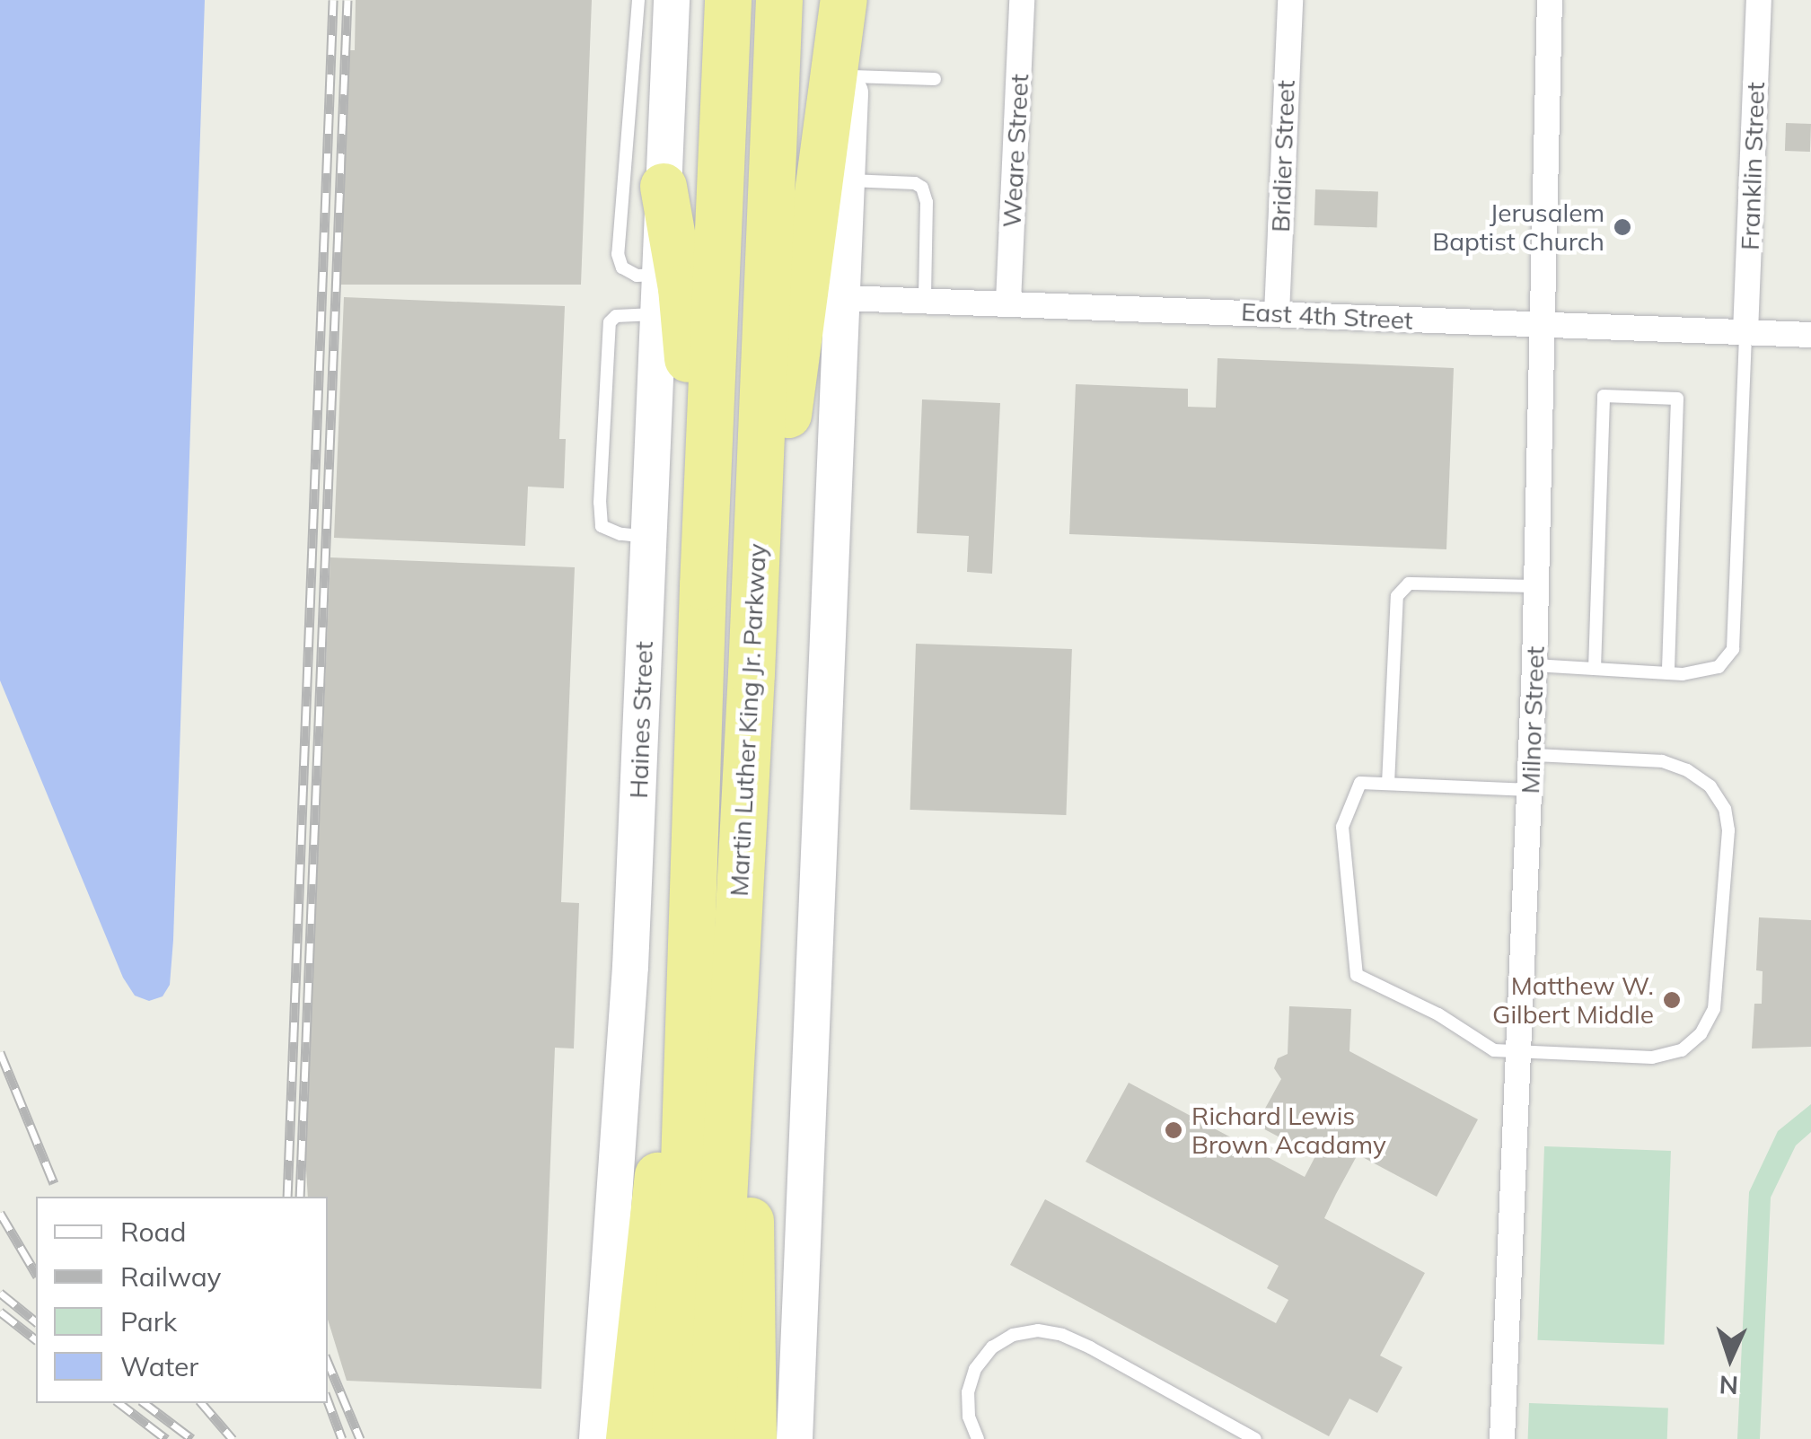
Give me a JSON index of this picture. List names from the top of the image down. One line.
{"streets":{"highway":["Martin Luther King Jr. Parkway"],"street":["Weare Street","Bridier Street","Franklin Street","East 4th Street","Haines Street","Milnor Street"]},"crossings":[["Weare Street","East 4th Street"],["Bridier Street","East 4th Street"],["Franklin Street","East 4th Street"],["East 4th Street","Milnor Street"]],"places":["Jerusalem Baptist Church","Matthew W. Gilbert Middle","Richard Lewis Brown Acadamy"],"legend":["Road","Railway","Park","Water"],"north":"bottom"}
